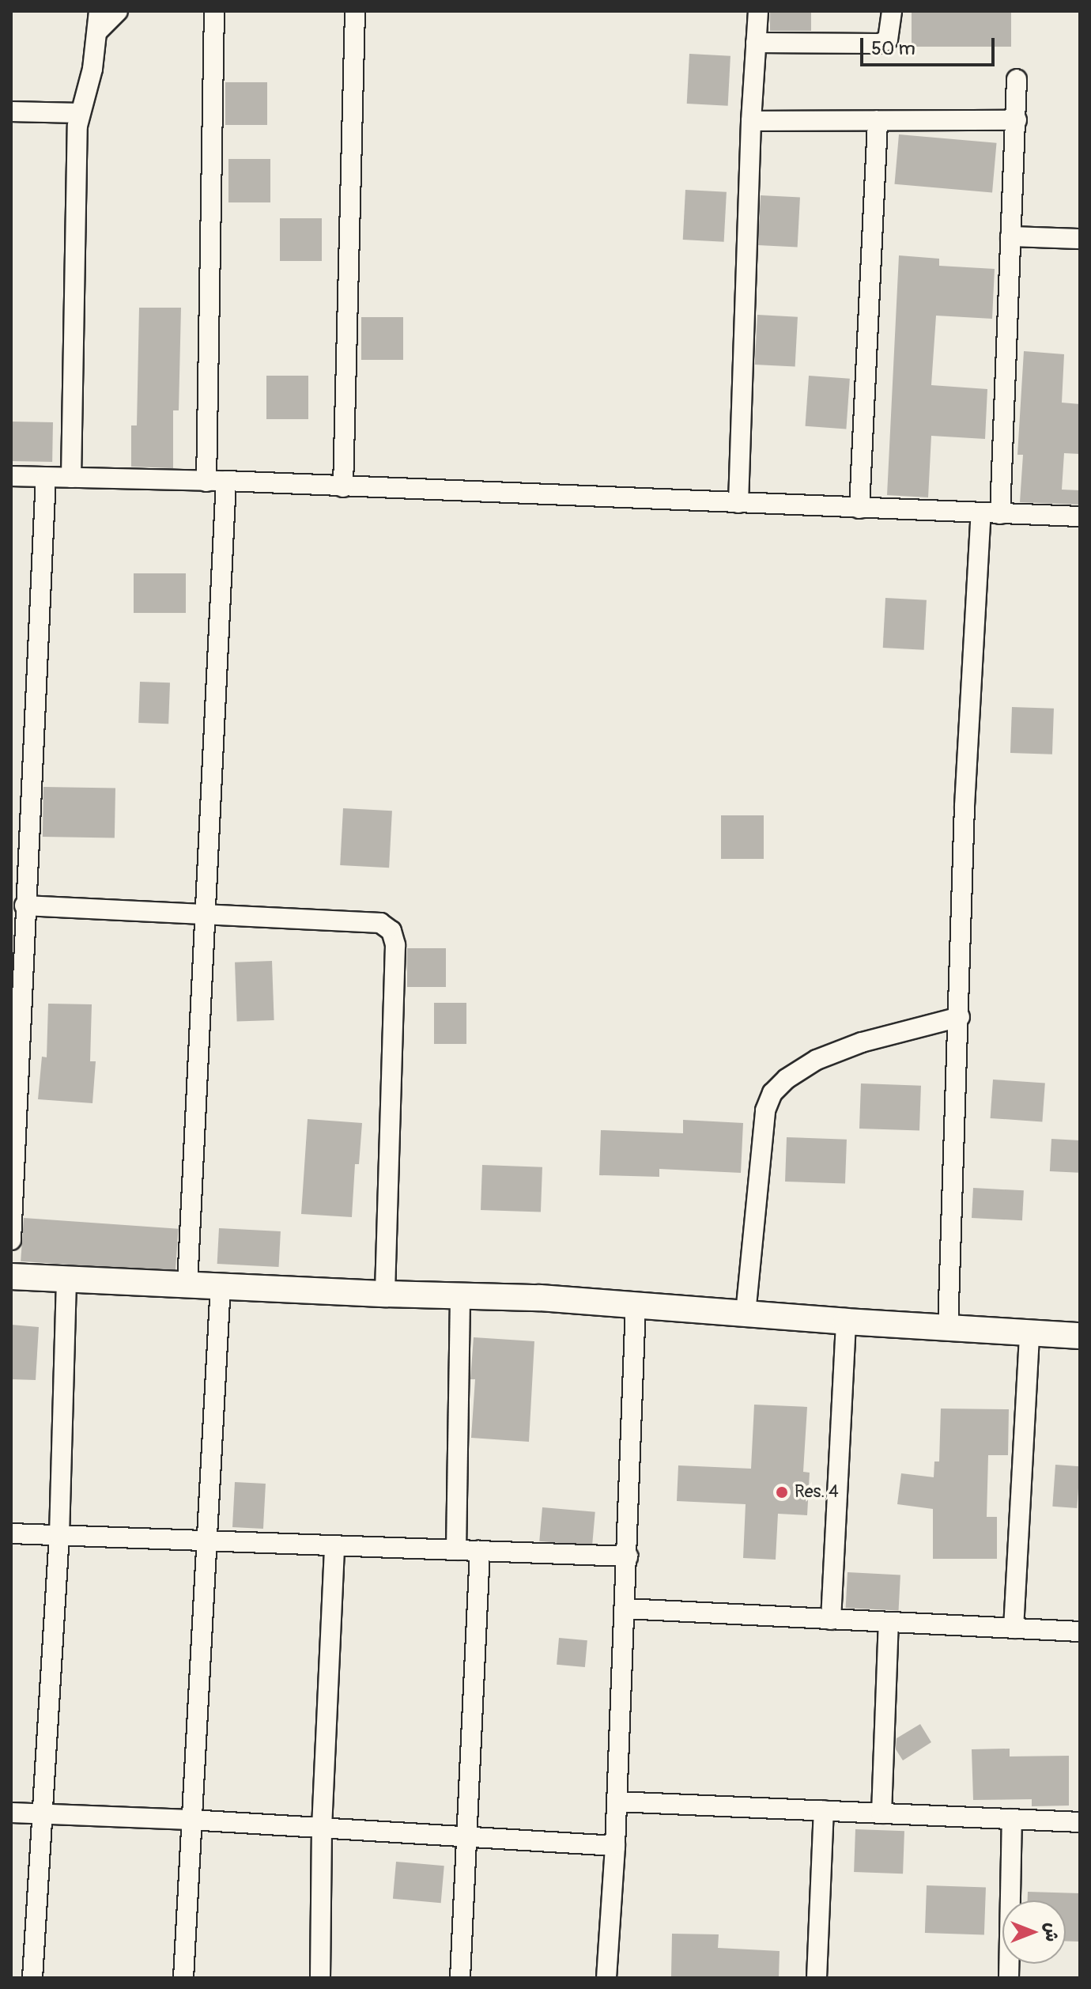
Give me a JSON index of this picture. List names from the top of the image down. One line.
{"places":["Res. 4"],"scale_bar":"50 m","north":"right"}
